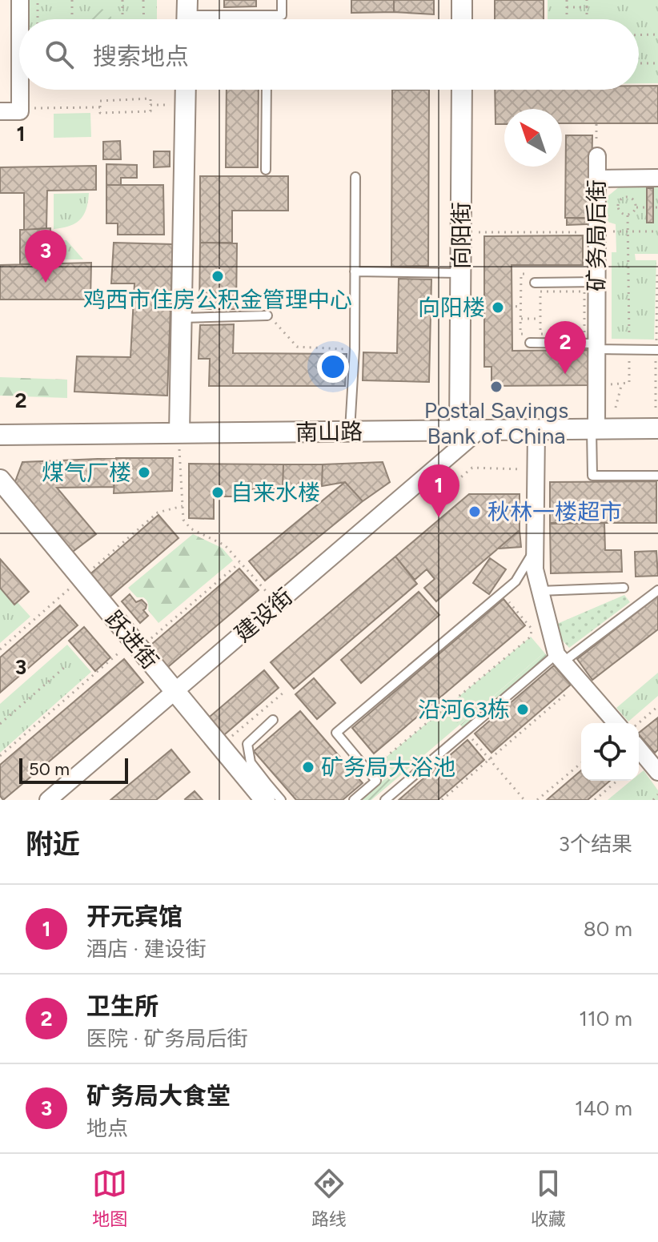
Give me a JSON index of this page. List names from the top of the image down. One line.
{"streets":{"street":["向阳街","矿务局后街","南山路","建设街","跃进街"]},"crossings":[["向阳街","南山路"],["向阳街","建设街"],["矿务局后街","南山路"],["南山路","建设街"],["建设街","跃进街"]],"places":["鸡西市住房公积金管理中心","向阳楼","Postal Savings Bank of China","煤气厂楼","自来水楼","秋林一楼超市","沿河63栋","矿务局大浴池"],"scale_bar":"50 m","north":"top left","page":{"search":"搜索地点","pins":["3","2","1"],"scale":"50 m","heading":["附近","3个结果"],"list":[{"mark":"1","name":"开元宾馆","note":"酒店 · 建设街","value":"80 m"},{"mark":"2","name":"卫生所","note":"医院 · 矿务局后街","value":"110 m"},{"mark":"3","name":"矿务局大食堂","note":"地点","value":"140 m"}],"nav":["地图","路线","收藏"]},"grid":{"rows":["1","2","3"]}}
